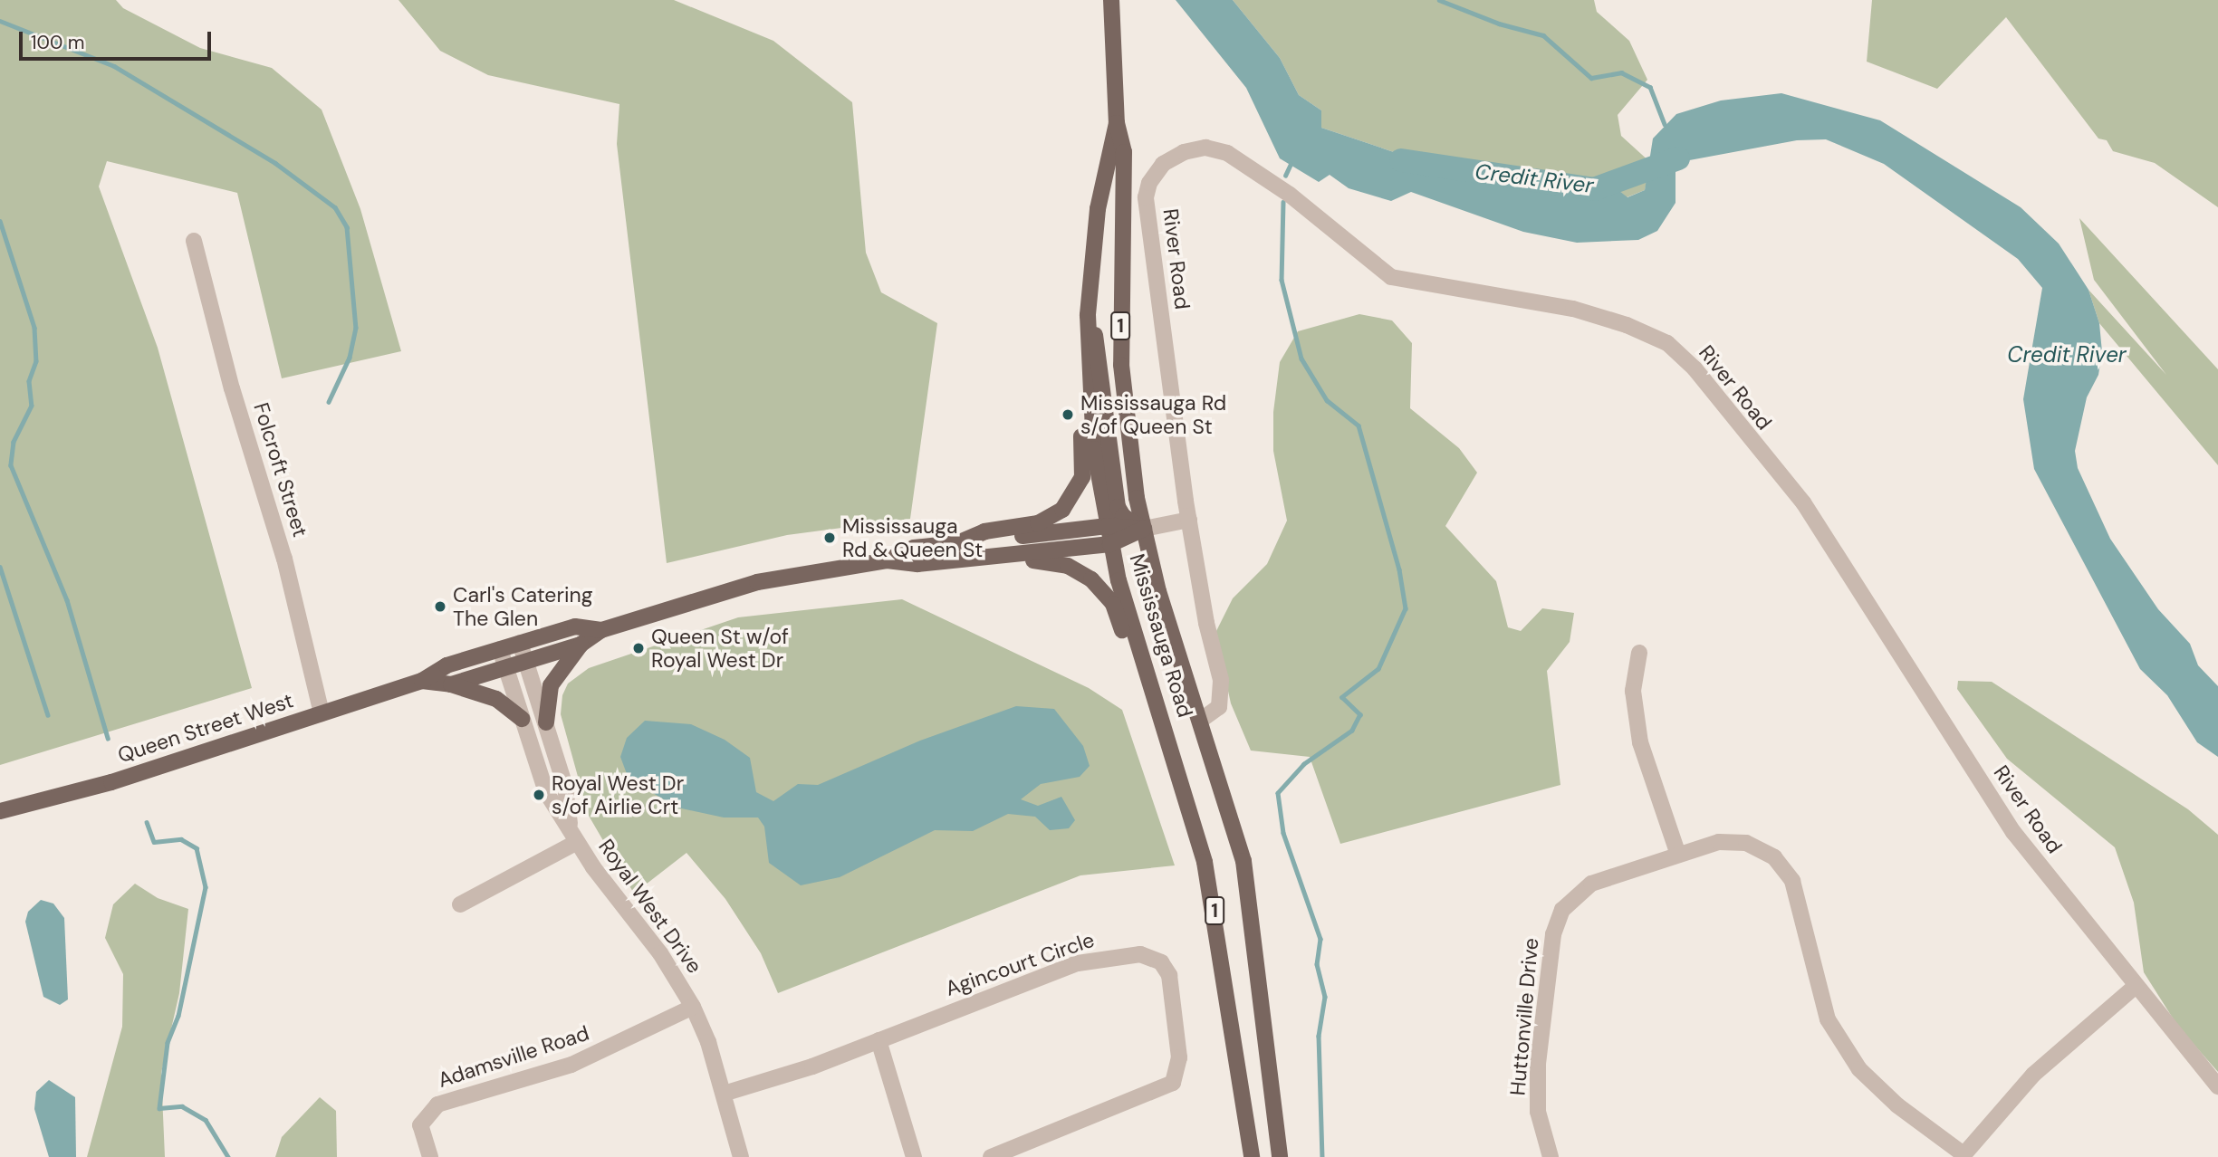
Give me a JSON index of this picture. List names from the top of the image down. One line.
{"streets":{"main road":["1","Mississauga Road","Queen Street West"],"street":["River Road","Folcroft Street","Royal West Drive","Agincourt Circle","Huttonville Drive","Adamsville Road"]},"crossings":[["River Road","Mississauga Road"],["Folcroft Street","Queen Street West"],["Mississauga Road","Queen Street West"],["Queen Street West","Royal West Drive"],["Royal West Drive","Agincourt Circle"],["Royal West Drive","Adamsville Road"]],"water":["Credit River"],"places":["Mississauga Rd s/of Queen St","Mississauga Rd & Queen St","Carl's Catering The Glen","Queen St w/of Royal West Dr","Royal West Dr s/of Airlie Crt"],"scale_bar":"100 m"}
